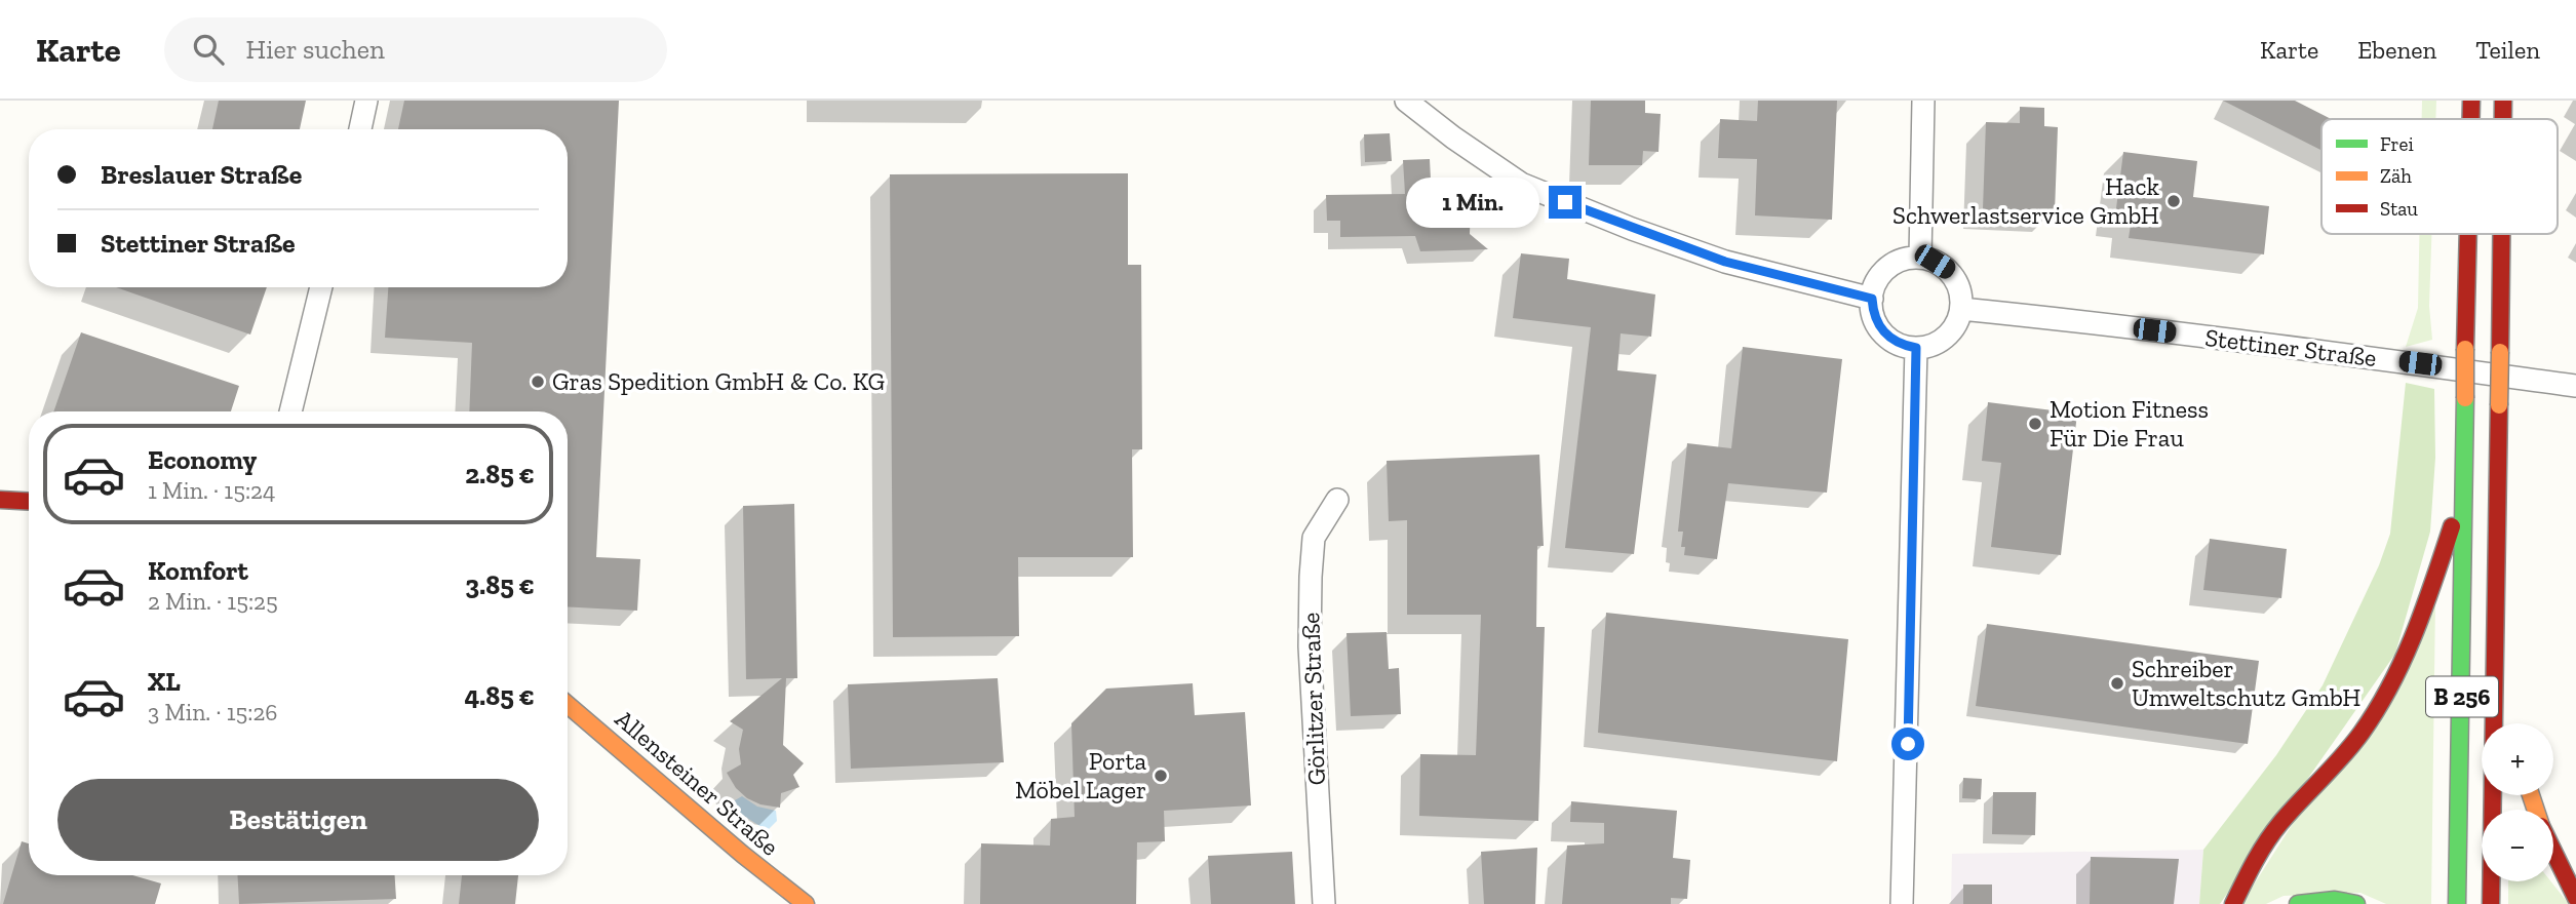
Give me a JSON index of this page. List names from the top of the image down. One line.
{"streets":{"main road":["B 256","Allensteiner Straße"],"street":["Stettiner Straße","Görlitzer Straße"]},"places":["Hack Schwerlastservice GmbH","Gras Spedition GmbH & Co. KG","Motion Fitness Für Die Frau","Schreiber Umweltschutz GmbH","Porta Möbel Lager"],"legend":["Frei","Zäh","Stau"],"page":{"header":"Karte","search":"Hier suchen","nav":["Karte","Ebenen","Teilen"],"banner":["Breslauer Straße","Stettiner Straße"],"bubble":"1 Min.","list":[{"name":"Economy","note":"1 Min. · 15:24","value":"2.85 €"},{"name":"Komfort","note":"2 Min. · 15:25","value":"3.85 €"},{"name":"XL","note":"3 Min. · 15:26","value":"4.85 €"}],"map_buttons":["+","−"],"buttons":"Bestätigen"}}
